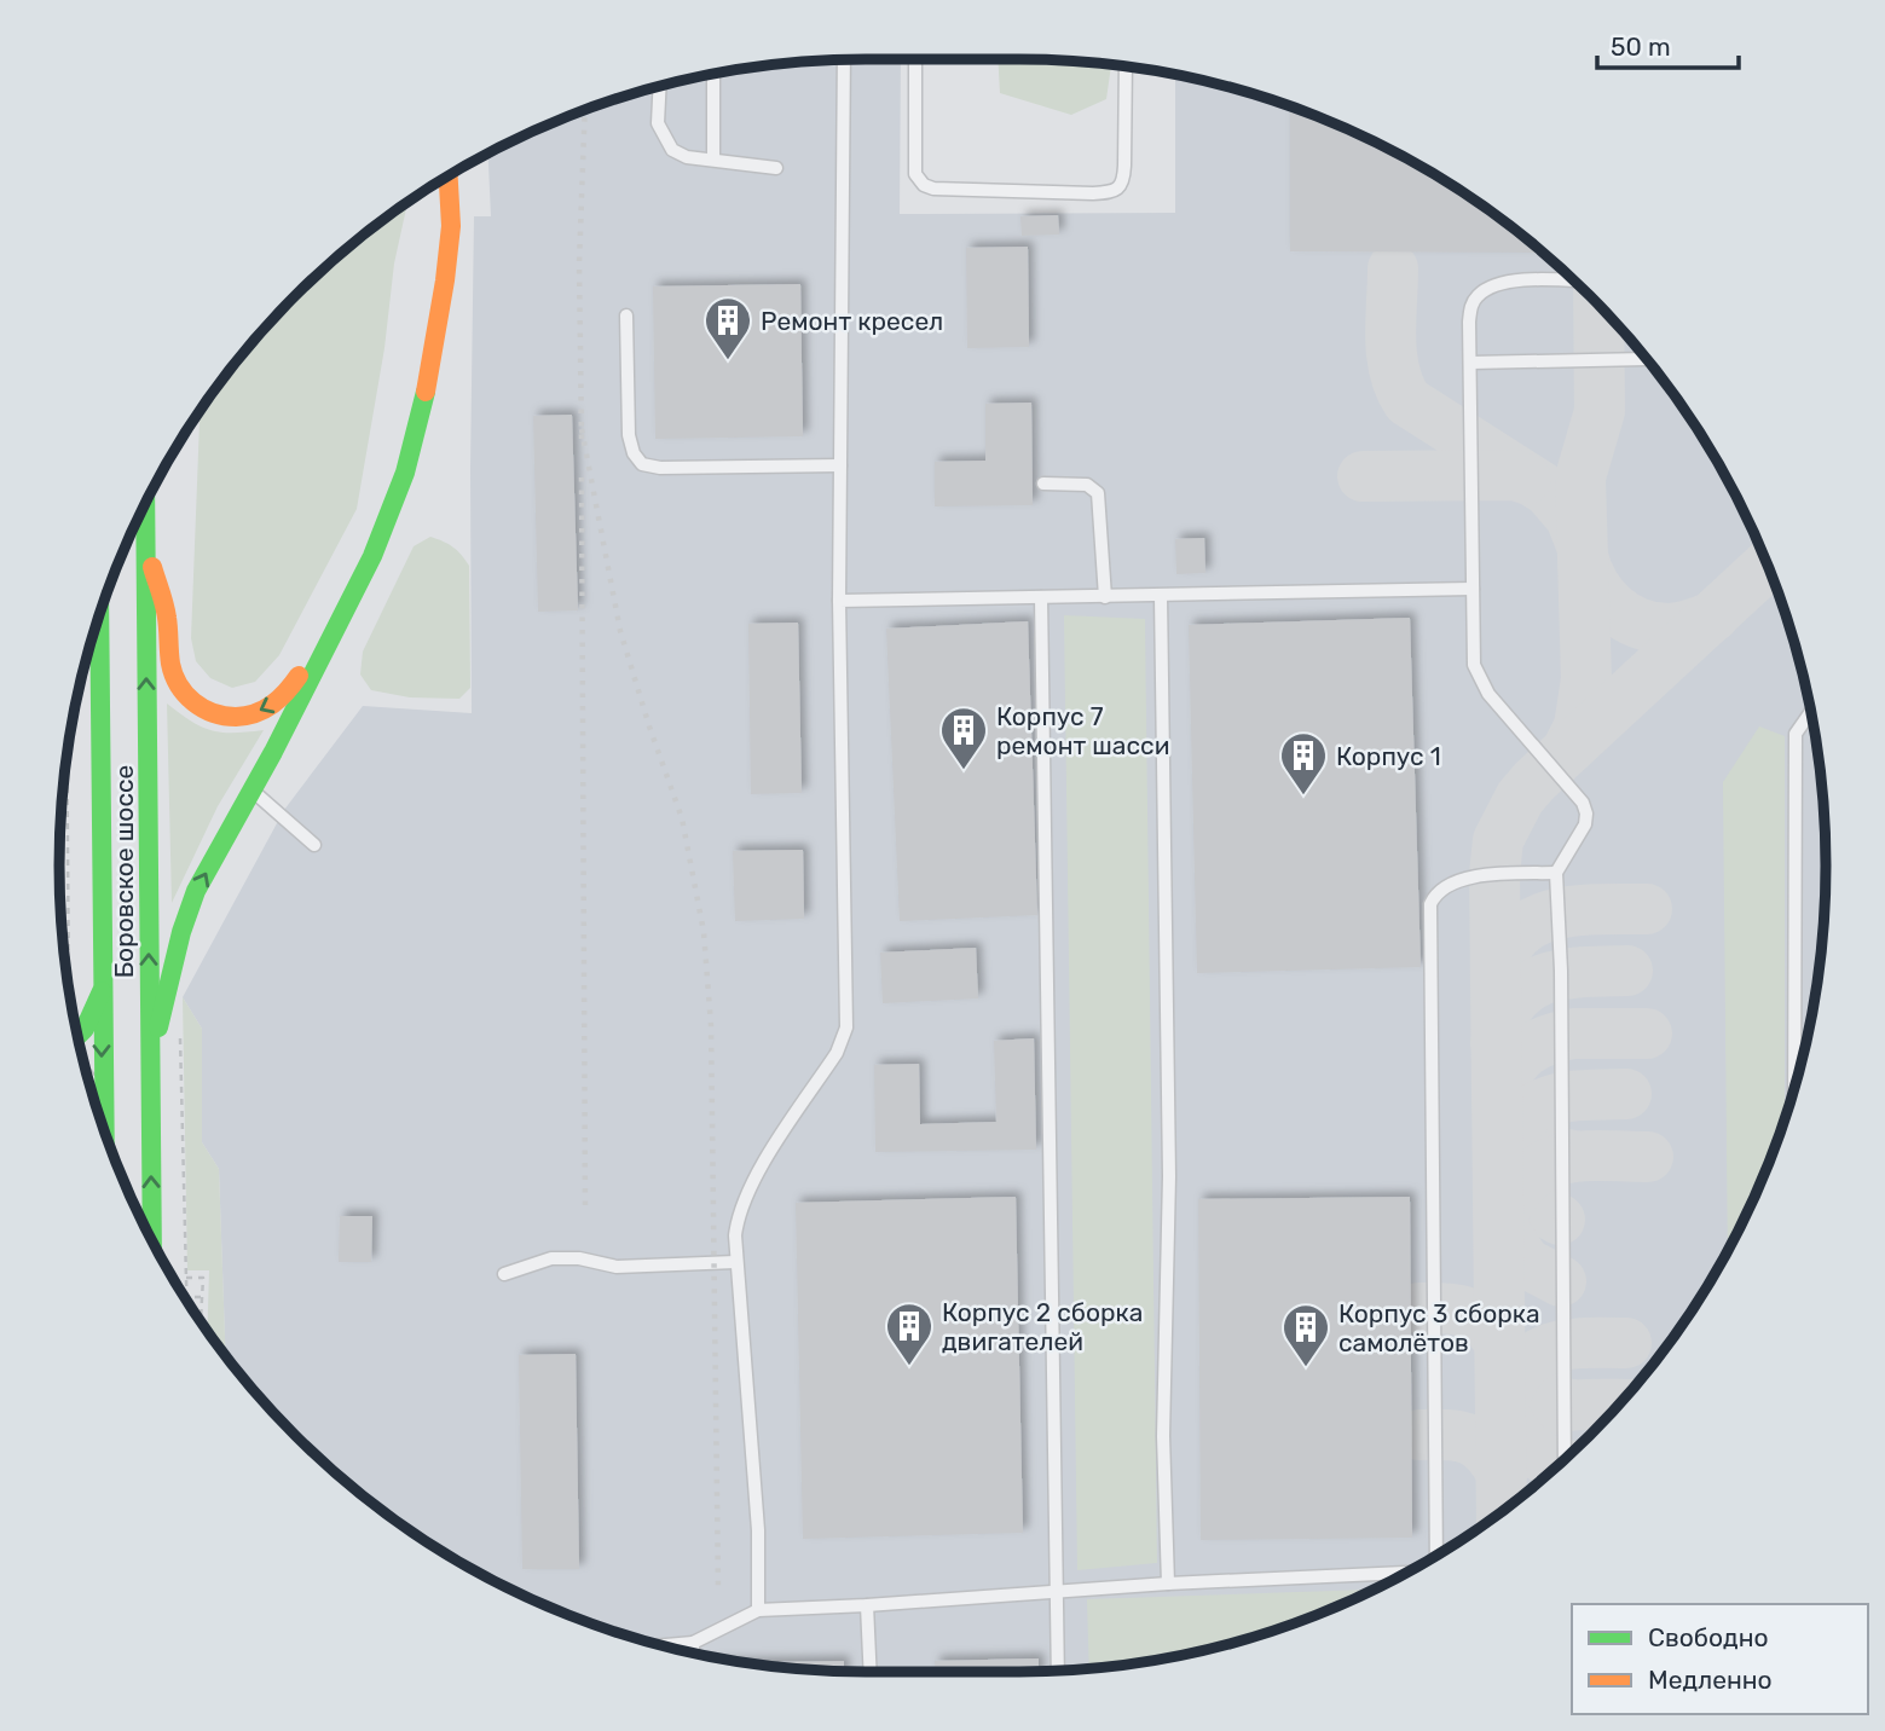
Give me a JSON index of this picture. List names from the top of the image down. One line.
{"streets":{"street":["Боровское шоссе"]},"places":{"building":["Ремонт кресел","Корпус 7 ремонт шасси","Корпус 1","Корпус 2 сборка двигателей","Корпус 3 сборка самолётов"]},"legend":["Свободно","Медленно"],"scale_bar":"50 m"}
